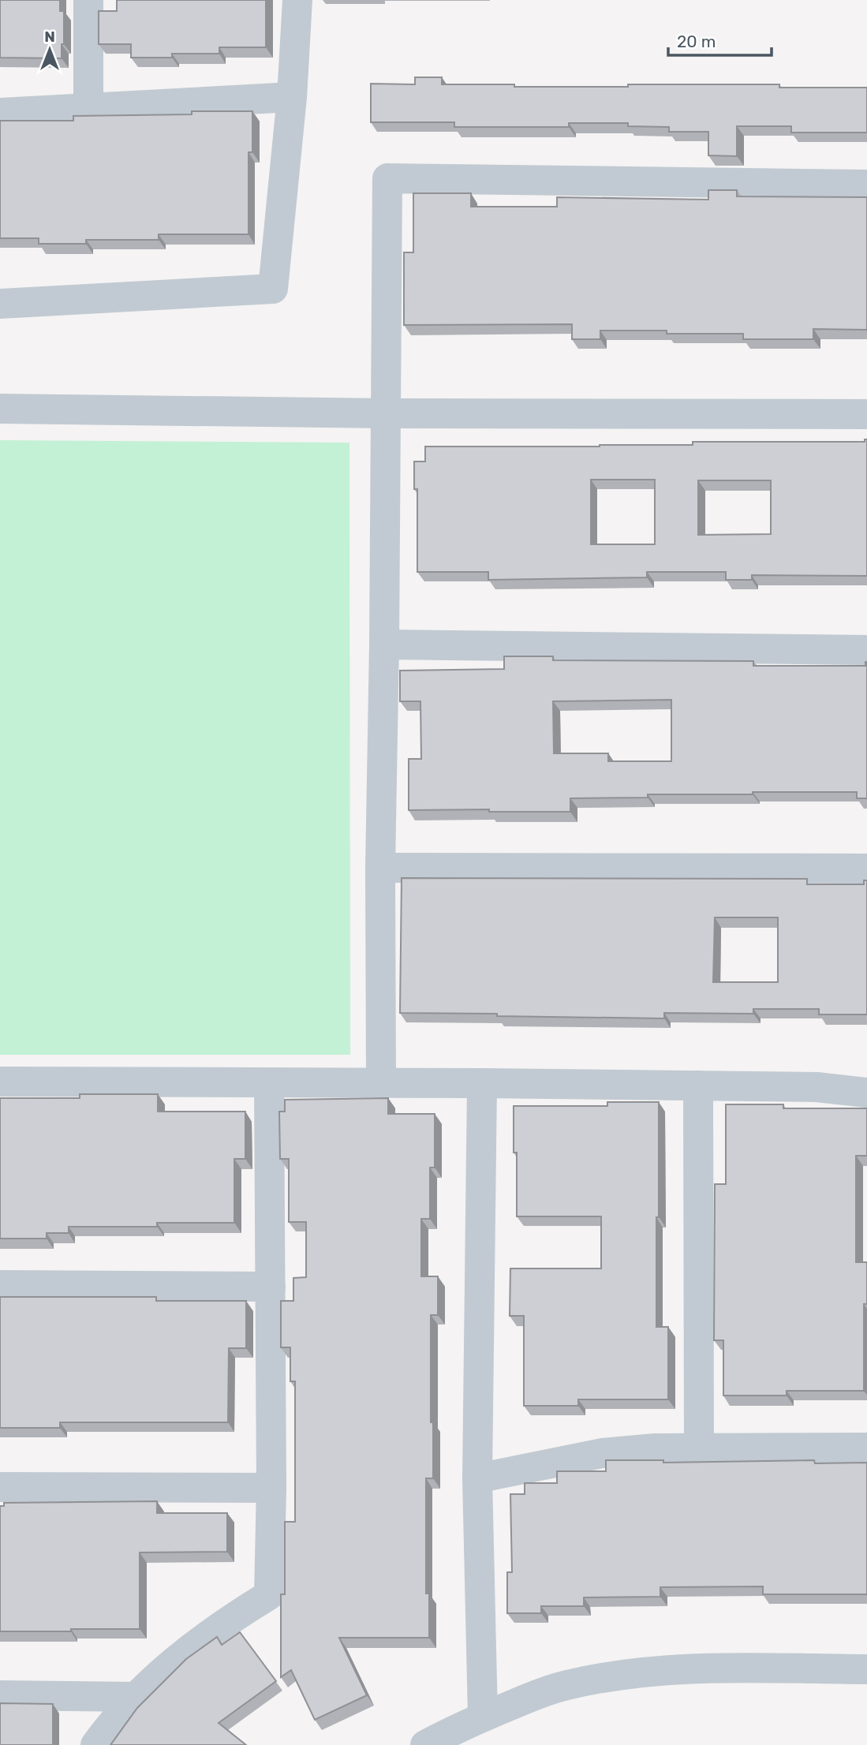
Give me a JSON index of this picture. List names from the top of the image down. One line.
{"scale_bar":"20 m","north":"top"}
